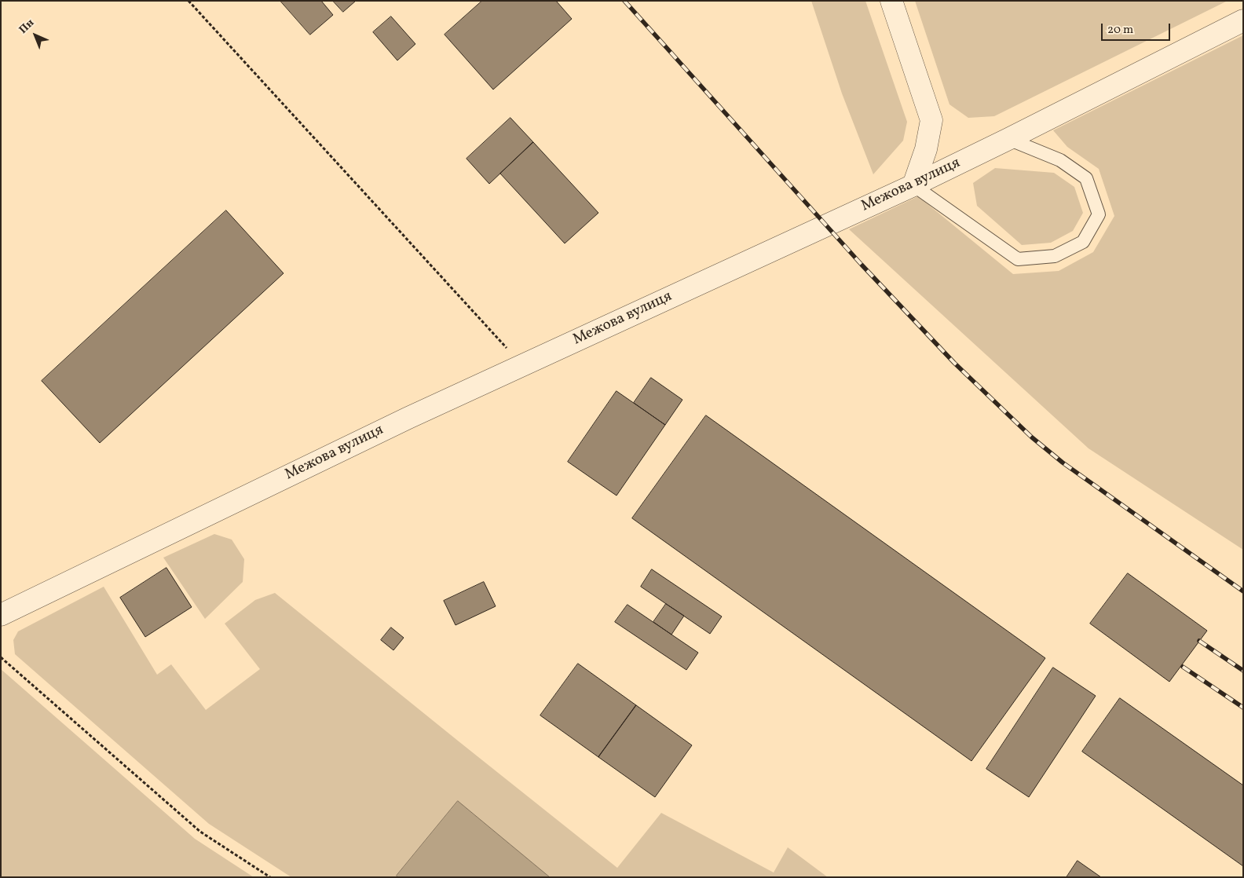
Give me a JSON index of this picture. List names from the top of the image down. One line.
{"streets":{"street":["Межова вулиця"]},"scale_bar":"20 m","north":"top left"}
